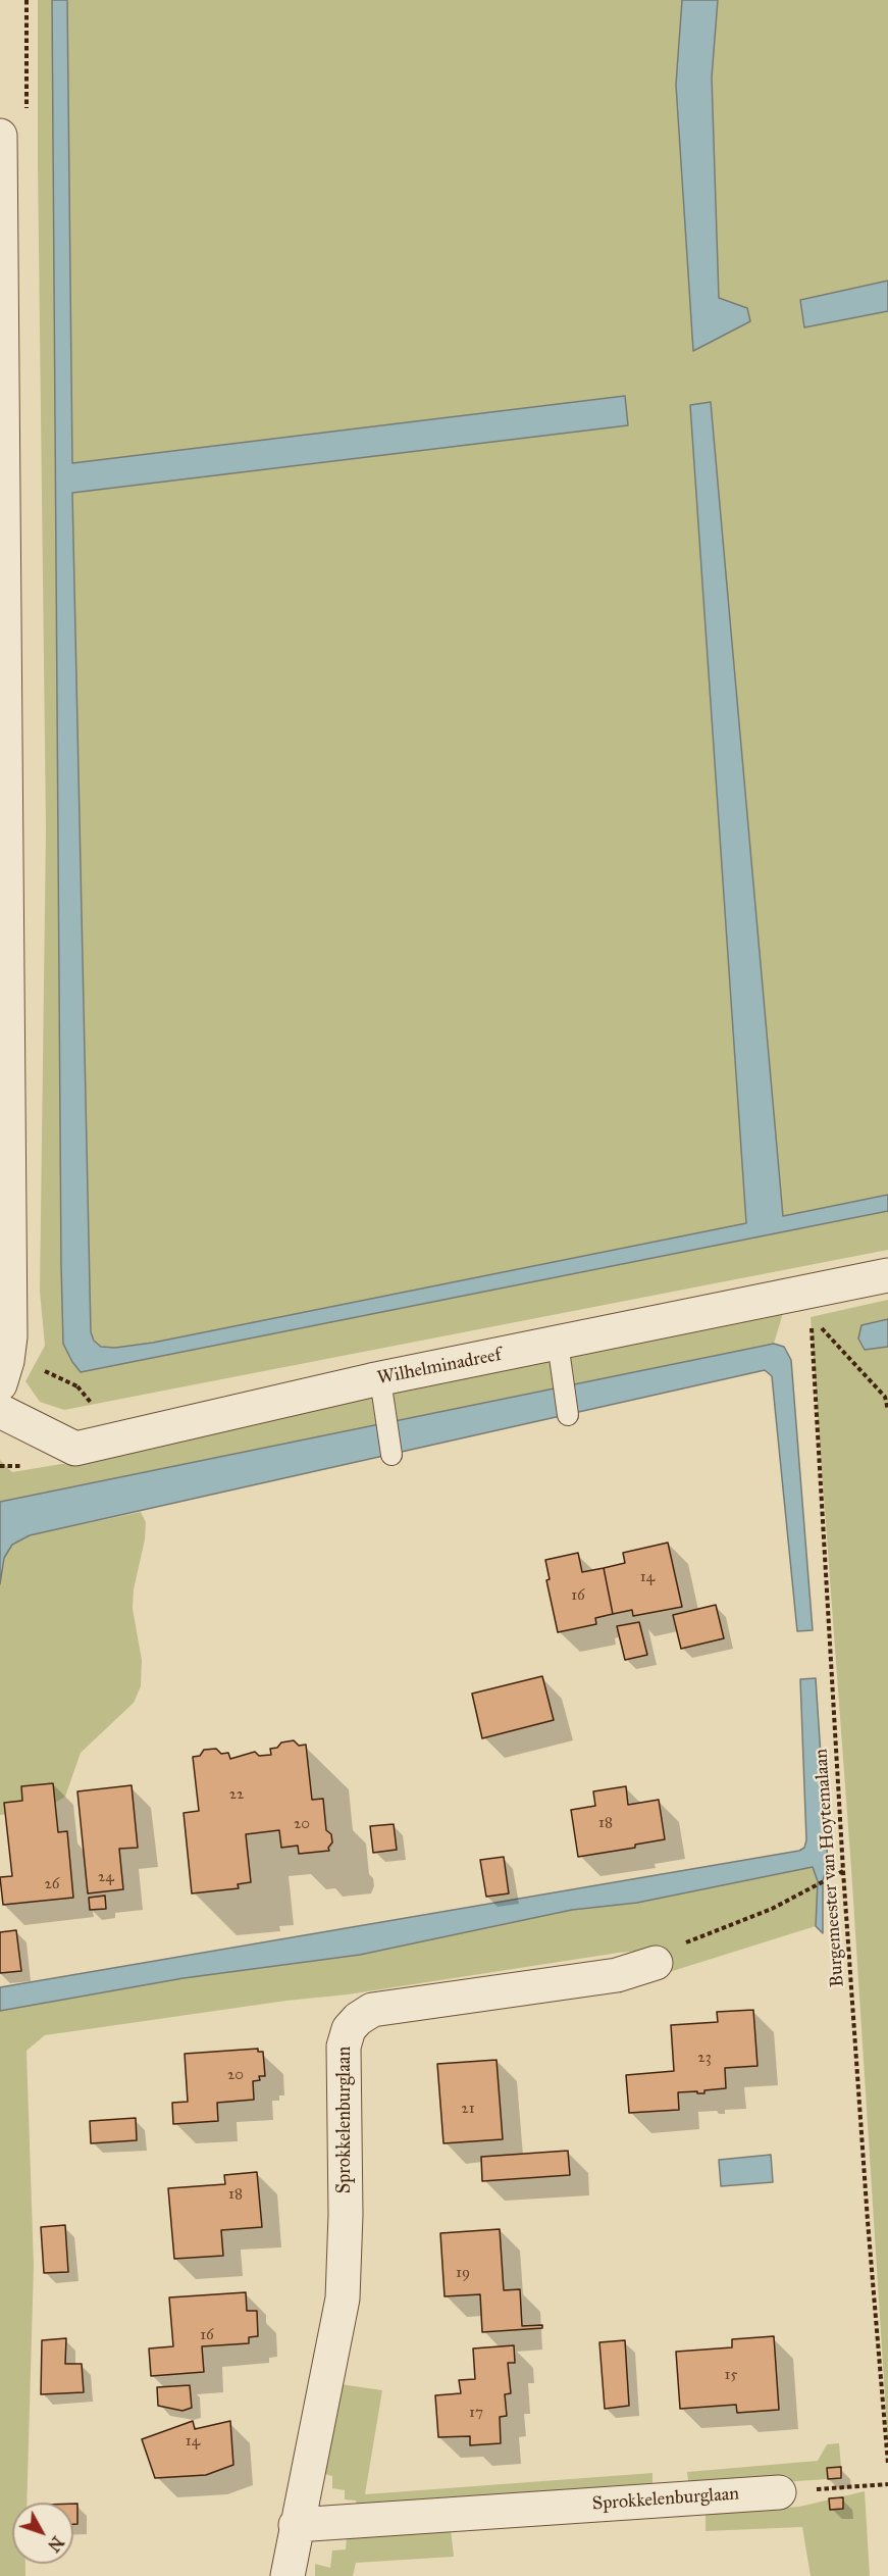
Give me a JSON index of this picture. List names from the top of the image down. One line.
{"streets":{"street":["Wilhelminadreef","Sprokkelenburglaan"],"path":["Burgemeester van Hoytemalaan"]},"crossings":[["Wilhelminadreef","Burgemeester van Hoytemalaan"]],"house_numbers":["14","16","22","18","20","24","26","23","20","21","18","19","16","15","17","14"],"north":"bottom right"}
